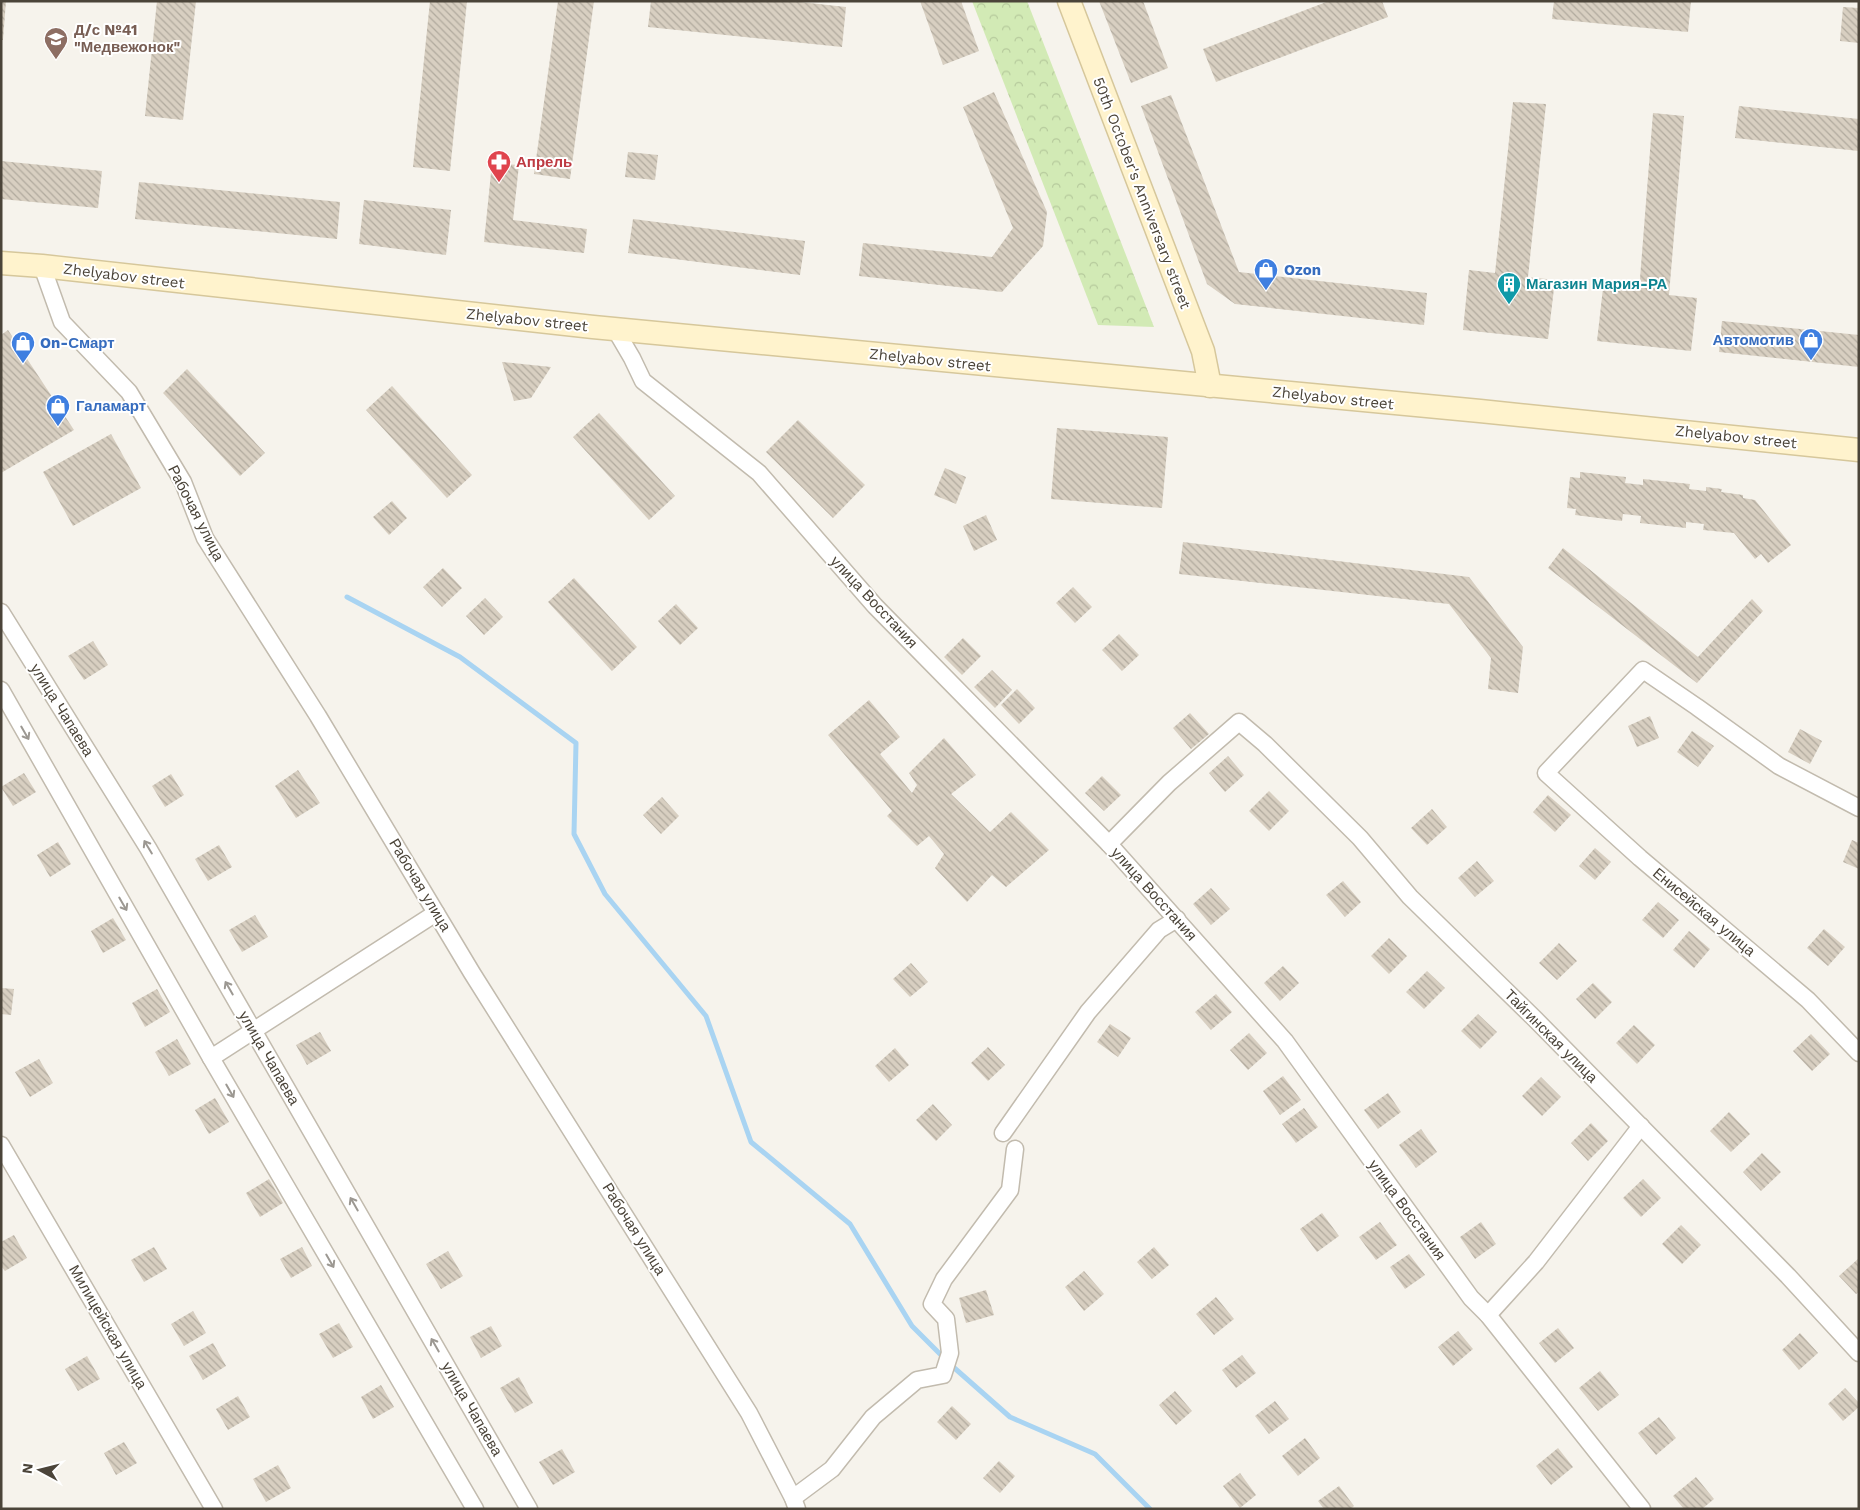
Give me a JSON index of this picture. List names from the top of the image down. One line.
{"streets":{"street":["50th October's Anniversary street","Zhelyabov street","Рабочая улица","улица Восстания","улица Чапаева","Енисейская улица","Тайгинская улица","Милицейская улица"]},"crossings":[["50th October's Anniversary street","Zhelyabov street"],["Zhelyabov street","Рабочая улица"],["Zhelyabov street","улица Восстания"],["улица Восстания","Тайгинская улица"]],"places":{"school or university":["Д/с №41 \"Медвежонок\""],"pharmacy":["Апрель"],"shop":["Ozon","Автомотив","On-Смарт","Галамарт"],"building":["Магазин Мария-РА"]},"north":"left"}
